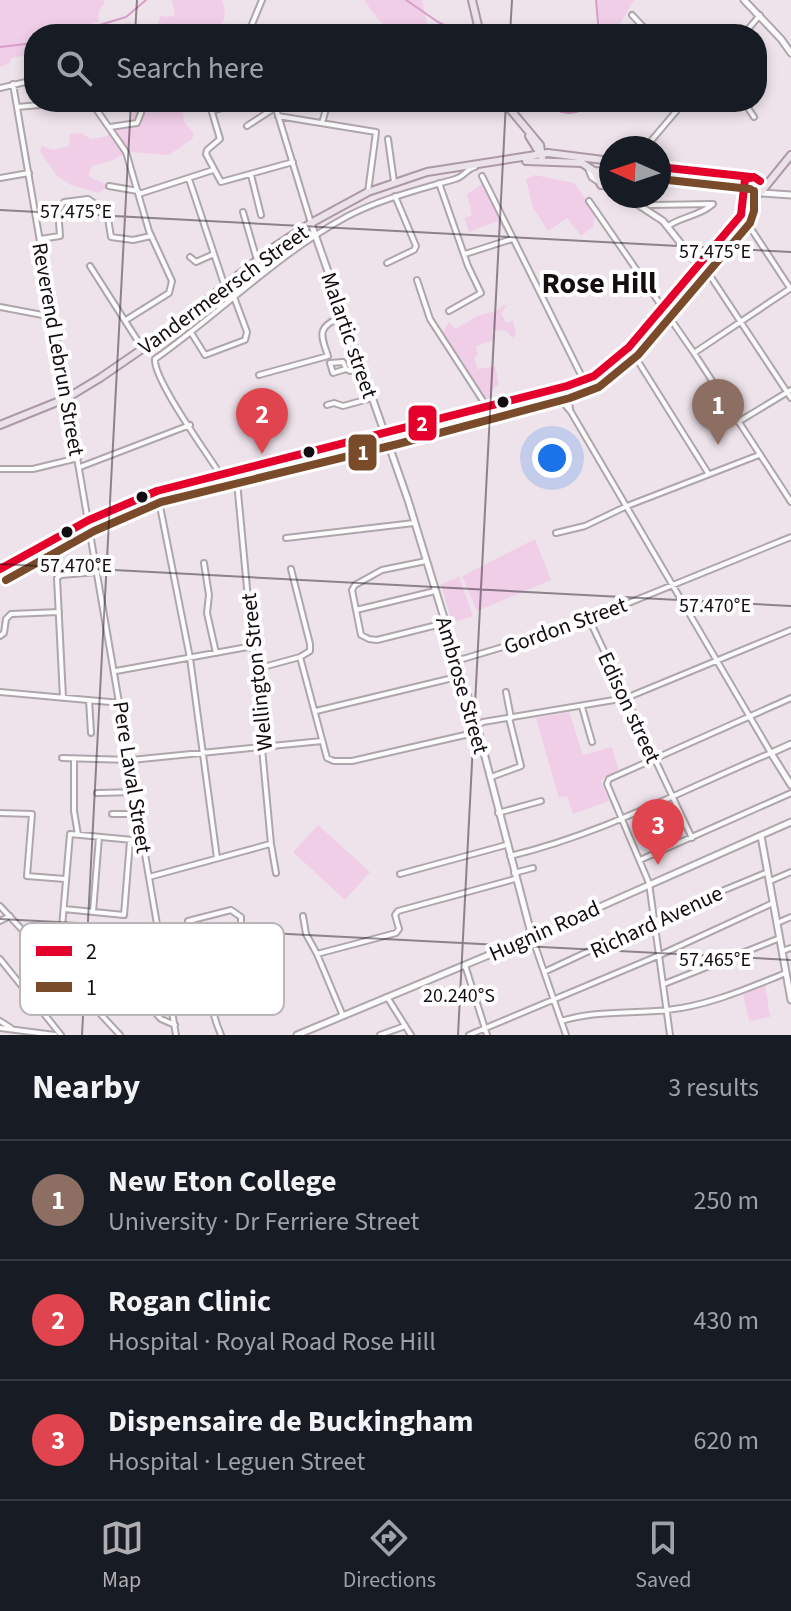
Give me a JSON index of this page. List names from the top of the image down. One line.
{"streets":{"main road":["Vandermeersch Street"],"street":["Malartic street","Reverend Lebrun Street","Gordon Street","Wellington Street","Ambrose Street","Edison street","Pere Laval Street","Richard Avenue","Hugnin Road"]},"crossings":[["Vandermeersch Street","Malartic street"],["Vandermeersch Street","Reverend Lebrun Street"],["Malartic street","Ambrose Street"],["Reverend Lebrun Street","Pere Laval Street"],["Gordon Street","Ambrose Street"],["Gordon Street","Edison street"],["Ambrose Street","Hugnin Road"]],"districts":["Rose Hill"],"lines":["transit line 2","transit line 1"],"legend":["2","1"],"north":"left","page":{"search":"Search here","pins":["1","2","3"],"heading":["Nearby","3 results"],"list":[{"mark":"1","name":"New Eton College","note":"University · Dr Ferriere Street","value":"250 m"},{"mark":"2","name":"Rogan Clinic","note":"Hospital · Royal Road Rose Hill","value":"430 m"},{"mark":"3","name":"Dispensaire de Buckingham","note":"Hospital · Leguen Street","value":"620 m"}],"nav":["Map","Directions","Saved"]},"coordinates":["57.475°E","57.470°E","57.465°E","20.240°S"]}
